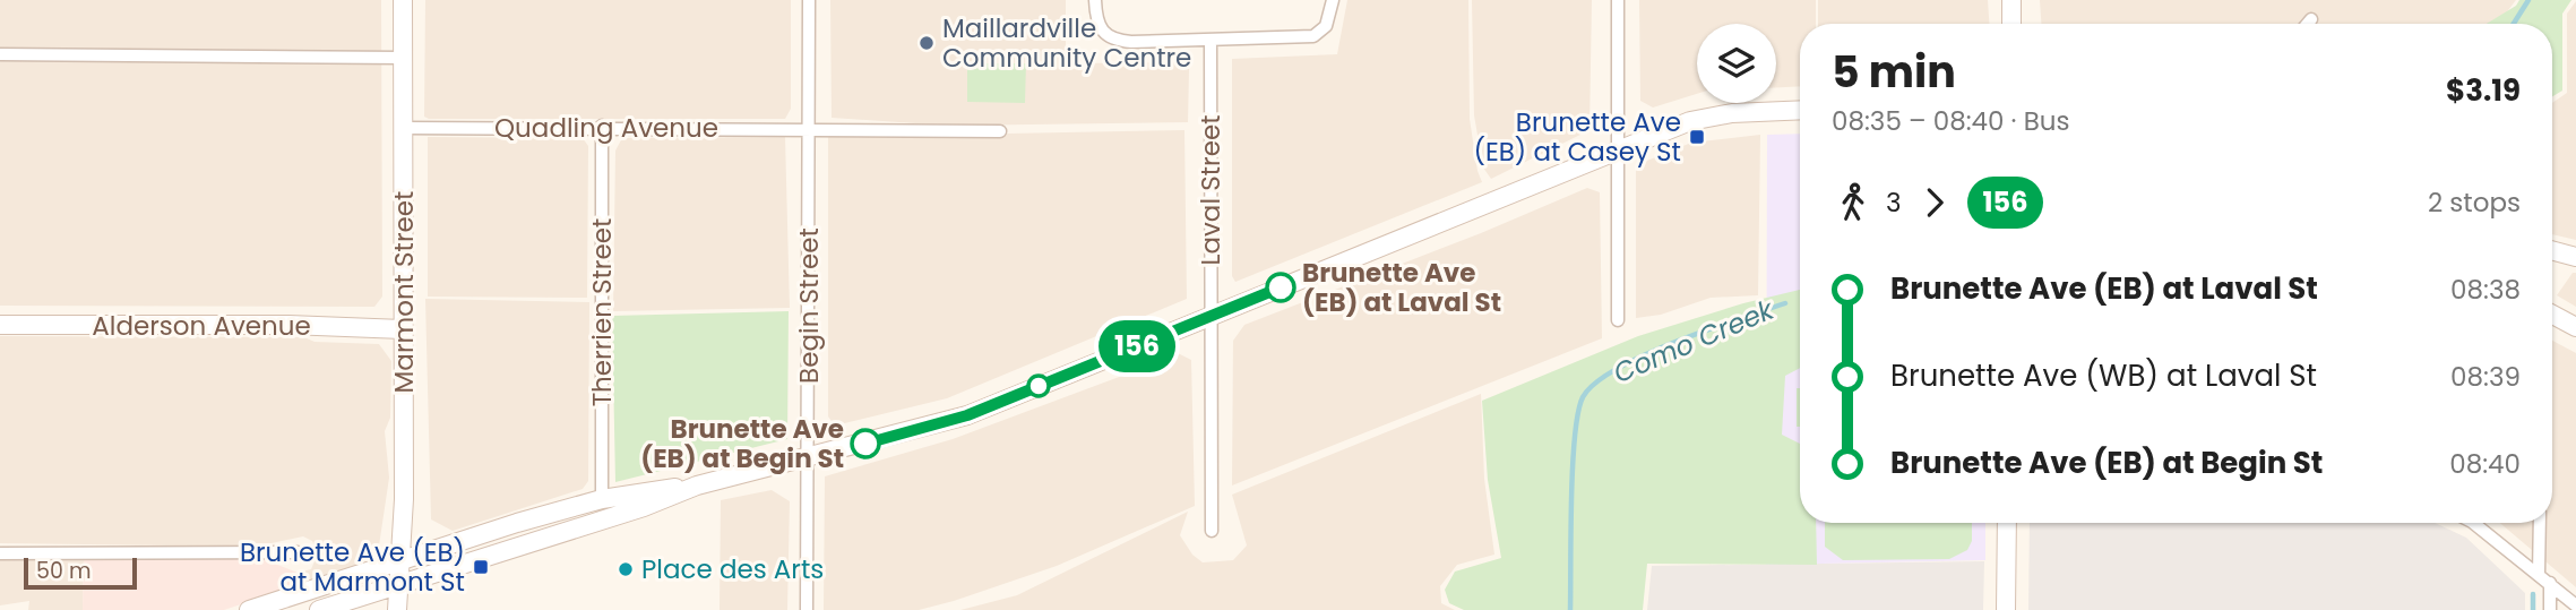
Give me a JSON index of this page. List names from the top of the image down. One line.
{"streets":{"main road":["Marmont Street","Alderson Avenue"],"street":["Quadling Avenue","Laval Street","Begin Street","Therrien Street"]},"crossings":[["Quadling Avenue","Marmont Street"],["Quadling Avenue","Begin Street"],["Quadling Avenue","Therrien Street"],["Marmont Street","Alderson Avenue"]],"water":["Como Creek"],"places":{"other":["Maillardville Community Centre","Brunette Ave (EB) at Laval St","Brunette Ave (EB) at Begin St","Place des Arts"],"transit":["Brunette Ave (EB) at Casey St","Brunette Ave (EB) at Marmont St"]},"lines":["bus line 156"],"scale_bar":"50 m","page":{"on_map":"156","heading":["5 min","08:35 – 08:40 · Bus","$3.19"],"legs":["3","156","2 stops"],"list":[{"name":"Brunette Ave (EB) at Laval St","value":"08:38"},{"name":"Brunette Ave (WB) at Laval St","value":"08:39"},{"name":"Brunette Ave (EB) at Begin St","value":"08:40"}],"scale":"50 m"}}
